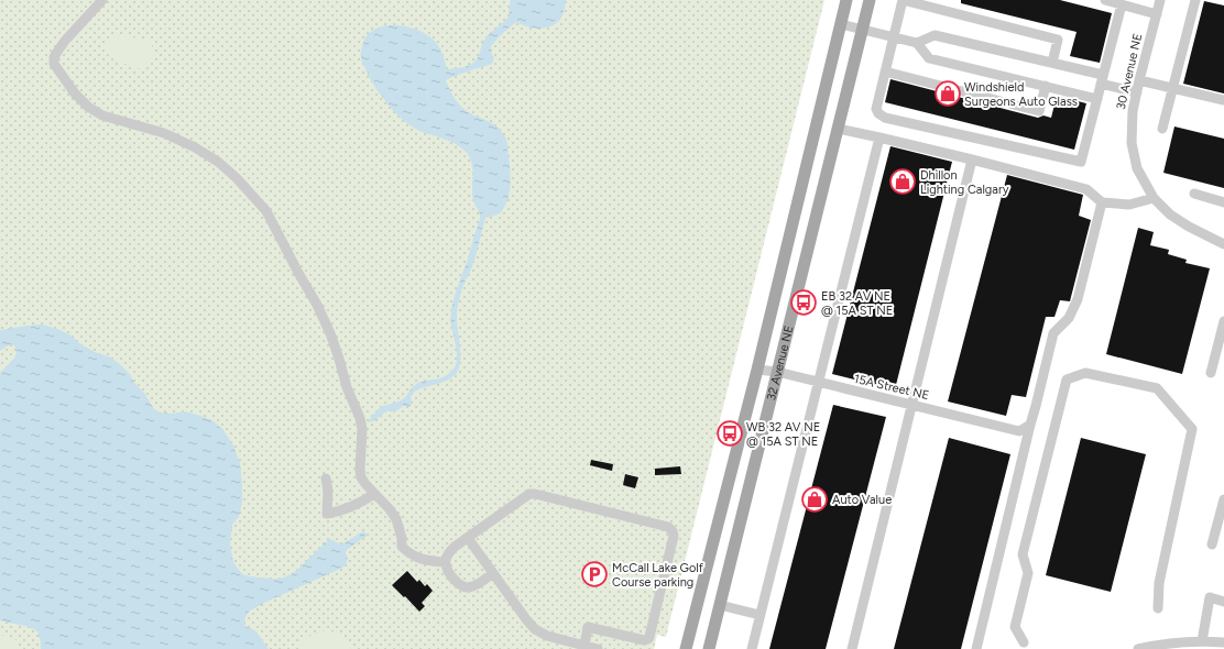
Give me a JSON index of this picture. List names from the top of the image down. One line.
{"streets":{"main road":["32 Avenue NE"],"street":["30 Avenue NE","15A Street NE"]},"crossings":[["32 Avenue NE","15A Street NE"]],"places":{"shop":["Windshield Surgeons Auto Glass","Dhillon Lighting Calgary","Auto Value"],"bus stop":["EB 32 AV NE @ 15A ST NE","WB 32 AV NE @ 15A ST NE"],"parking":["McCall Lake Golf Course parking"]}}
